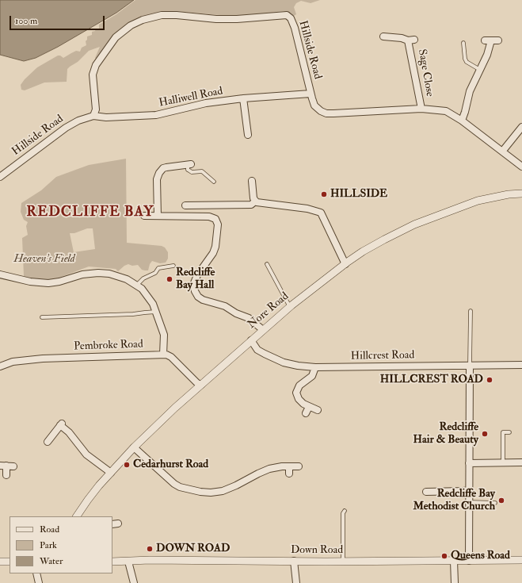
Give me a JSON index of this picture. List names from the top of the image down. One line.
{"streets":{"street":["Hillside Road","Sage Close","Halliwell Road","Nore Road","Pembroke Road","Hillcrest Road","Down Road"]},"crossings":[["Hillside Road","Sage Close"],["Hillside Road","Halliwell Road"],["Nore Road","Hillcrest Road"]],"districts":["REDCLIFFE BAY"],"parks":["Heaven's Field"],"places":["HILLSIDE","Redcliffe Bay Hall","HILLCREST ROAD","Redcliffe Hair & Beauty","Cedarhurst Road","Redcliffe Bay Methodist Church","DOWN ROAD","Queens Road"],"legend":["Road","Park","Water"],"scale_bar":"100 m"}
